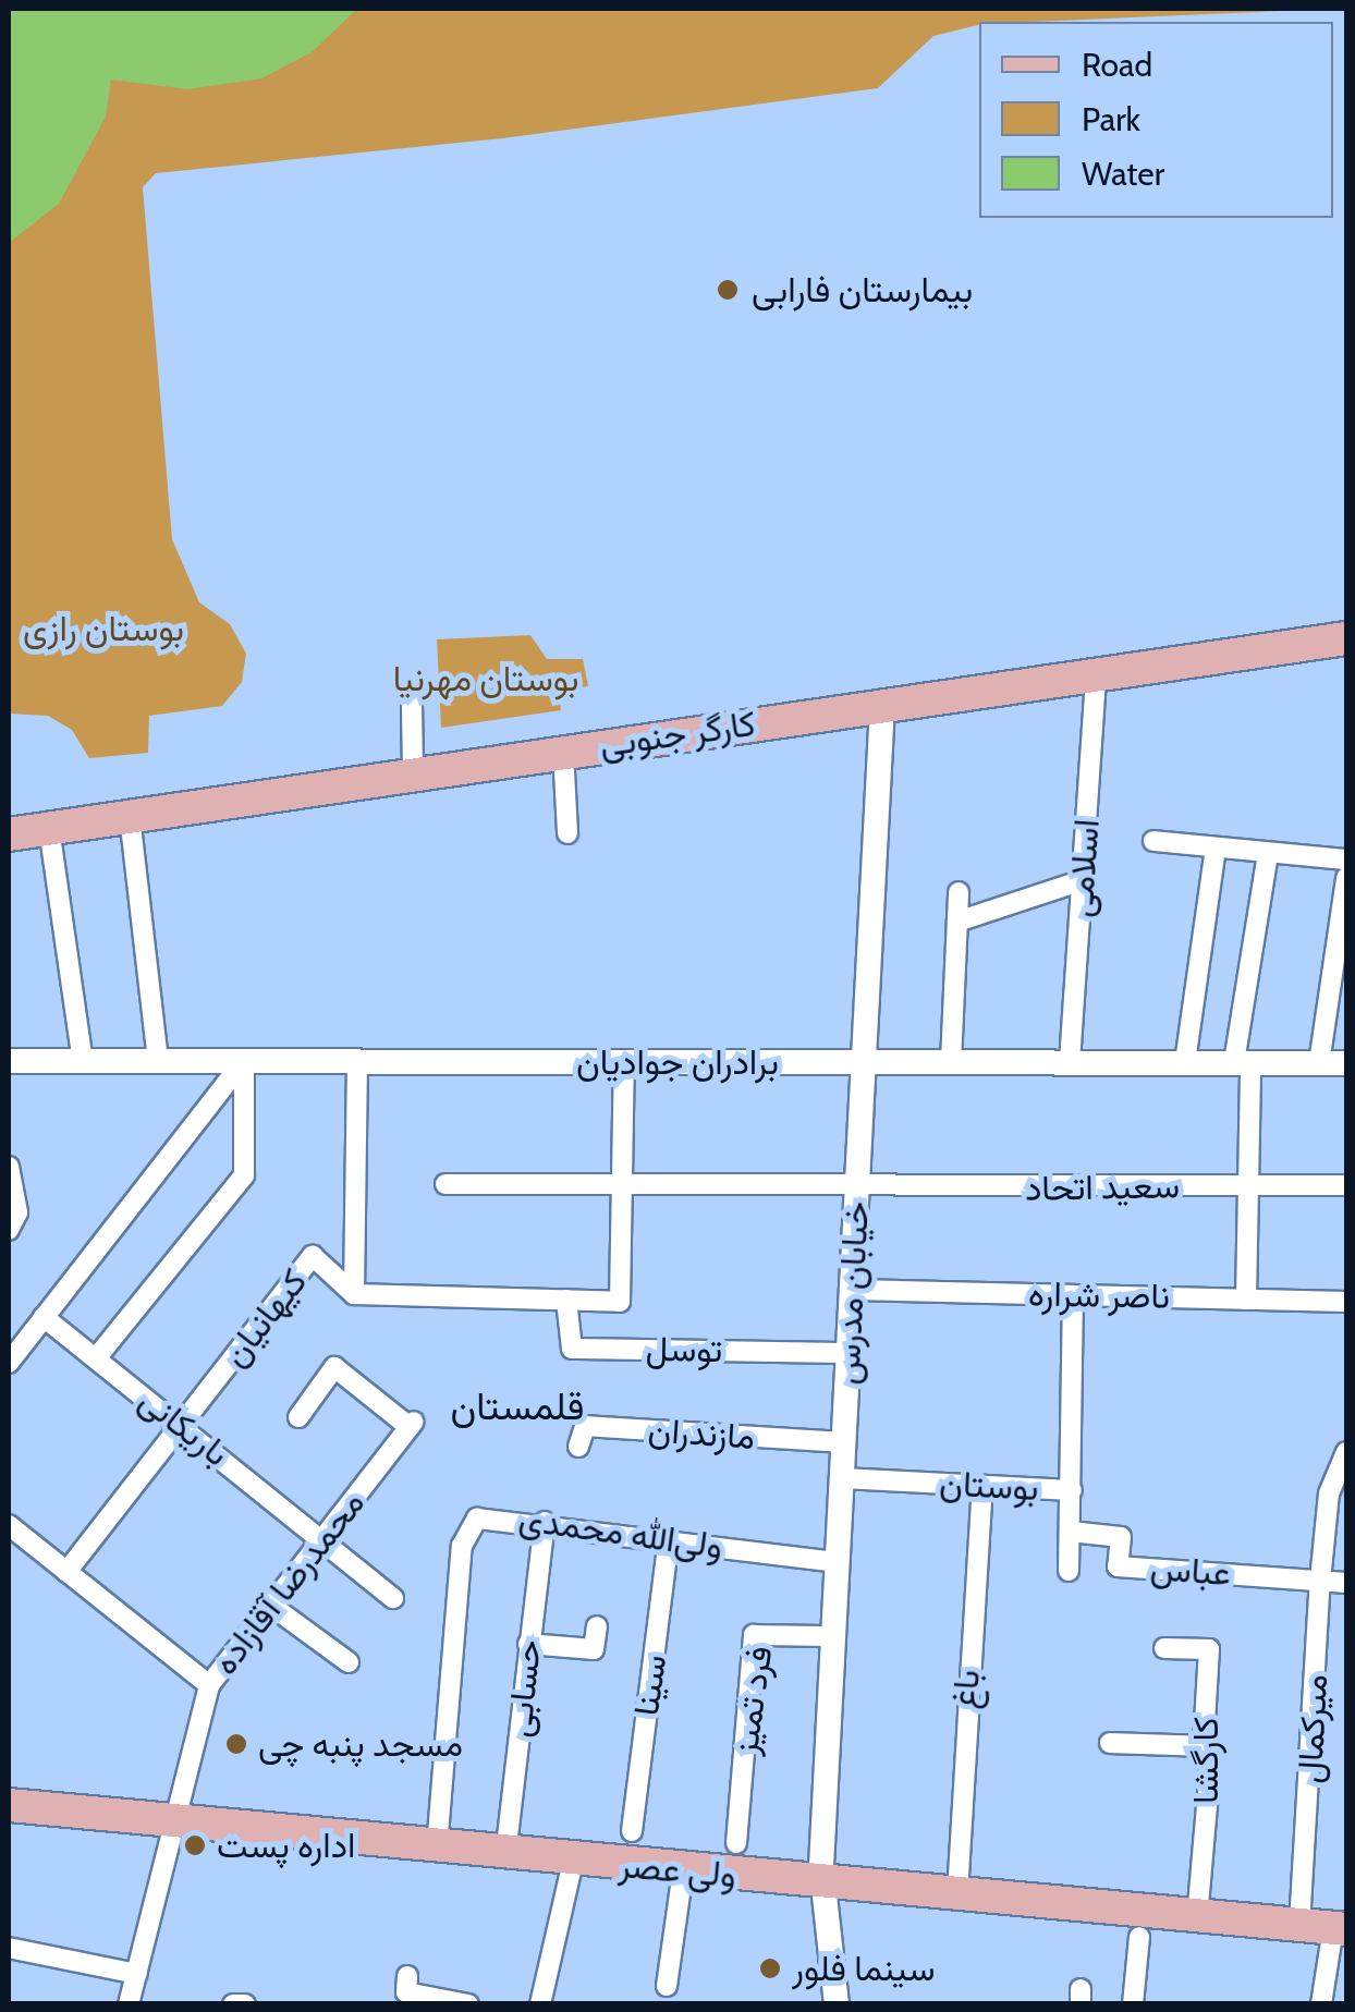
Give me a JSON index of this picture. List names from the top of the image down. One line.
{"streets":{"main road":["کارگر جنوبی","ولی عصر"],"street":["اسلامی","برادران جوادیان","سعید اتحاد","خیابان مدرس","ناصر شراره","کیهانیان","توسل","باریکانی","مازندران","بوستان","ولی‌الله محمدی","عباس","محمدرضا آقازاده","سینا","حسابی","باغ","فرد تمیز","میرکمال","کارگشا"]},"crossings":[["کارگر جنوبی","اسلامی"],["کارگر جنوبی","خیابان مدرس"],["اسلامی","برادران جوادیان"],["برادران جوادیان","خیابان مدرس"],["سعید اتحاد","خیابان مدرس"],["خیابان مدرس","ناصر شراره"],["خیابان مدرس","توسل"],["خیابان مدرس","مازندران"],["خیابان مدرس","بوستان"],["خیابان مدرس","ولی‌الله محمدی"],["خیابان مدرس","فرد تمیز"],["خیابان مدرس","ولی عصر"],["ناصر شراره","بوستان"],["کیهانیان","باریکانی"],["باریکانی","محمدرضا آقازاده"],["بوستان","باغ"],["ولی‌الله محمدی","سینا"],["ولی‌الله محمدی","حسابی"],["ولی‌الله محمدی","ولی عصر"],["عباس","میرکمال"],["محمدرضا آقازاده","ولی عصر"],["حسابی","ولی عصر"],["باغ","ولی عصر"],["میرکمال","ولی عصر"],["کارگشا","ولی عصر"]],"districts":["قلمستان"],"parks":["بوستان رازی","بوستان مهرنیا"],"places":["بیمارستان فارابی","مسجد پنبه چی","اداره پست","سینما فلور"],"legend":["Road","Park","Water"]}
